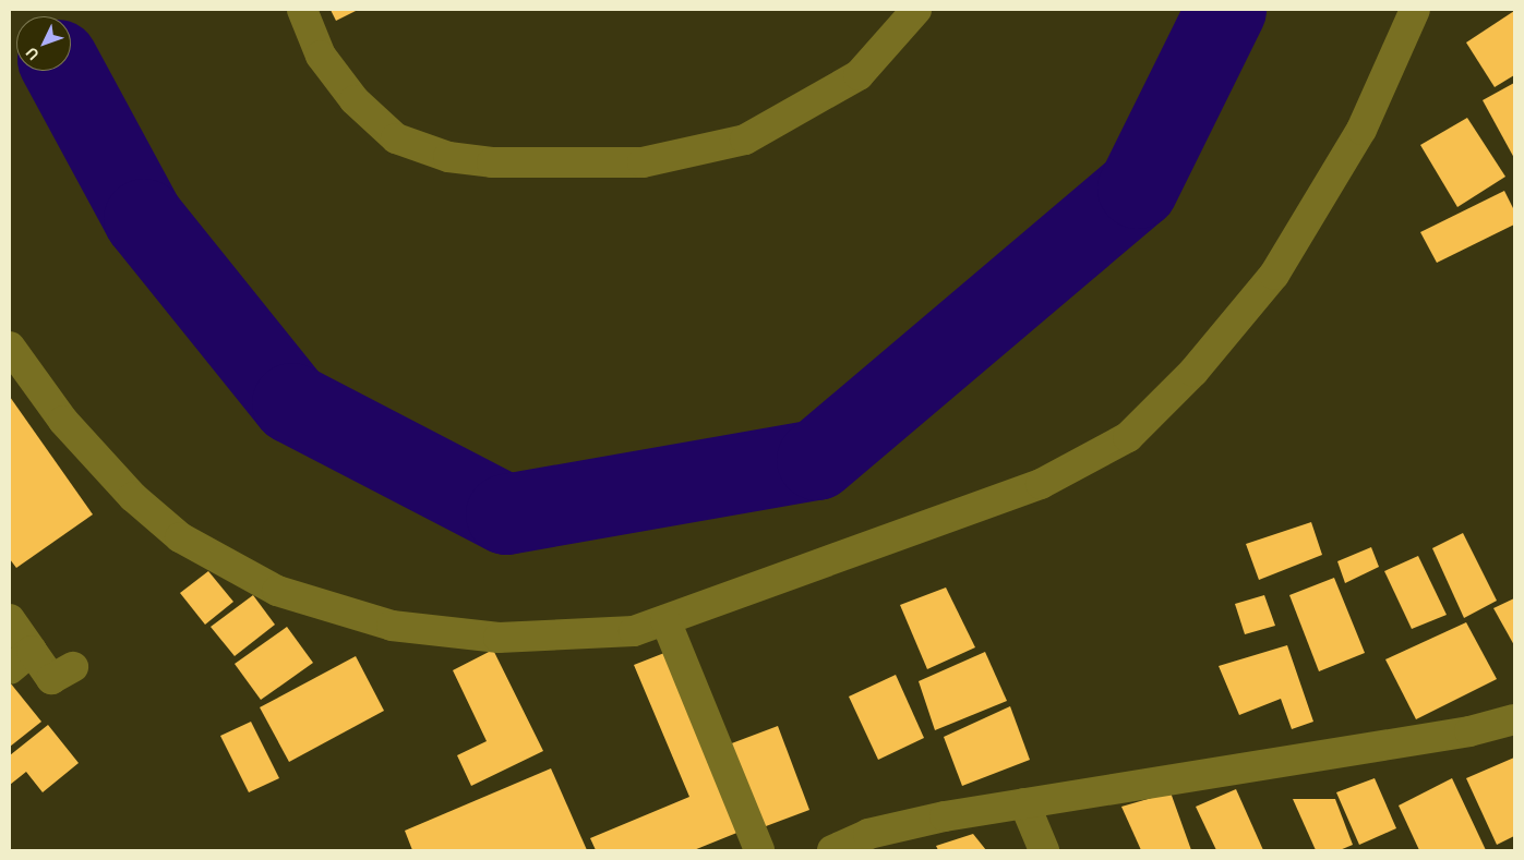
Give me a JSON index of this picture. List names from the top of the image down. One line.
{"north":"bottom left"}
